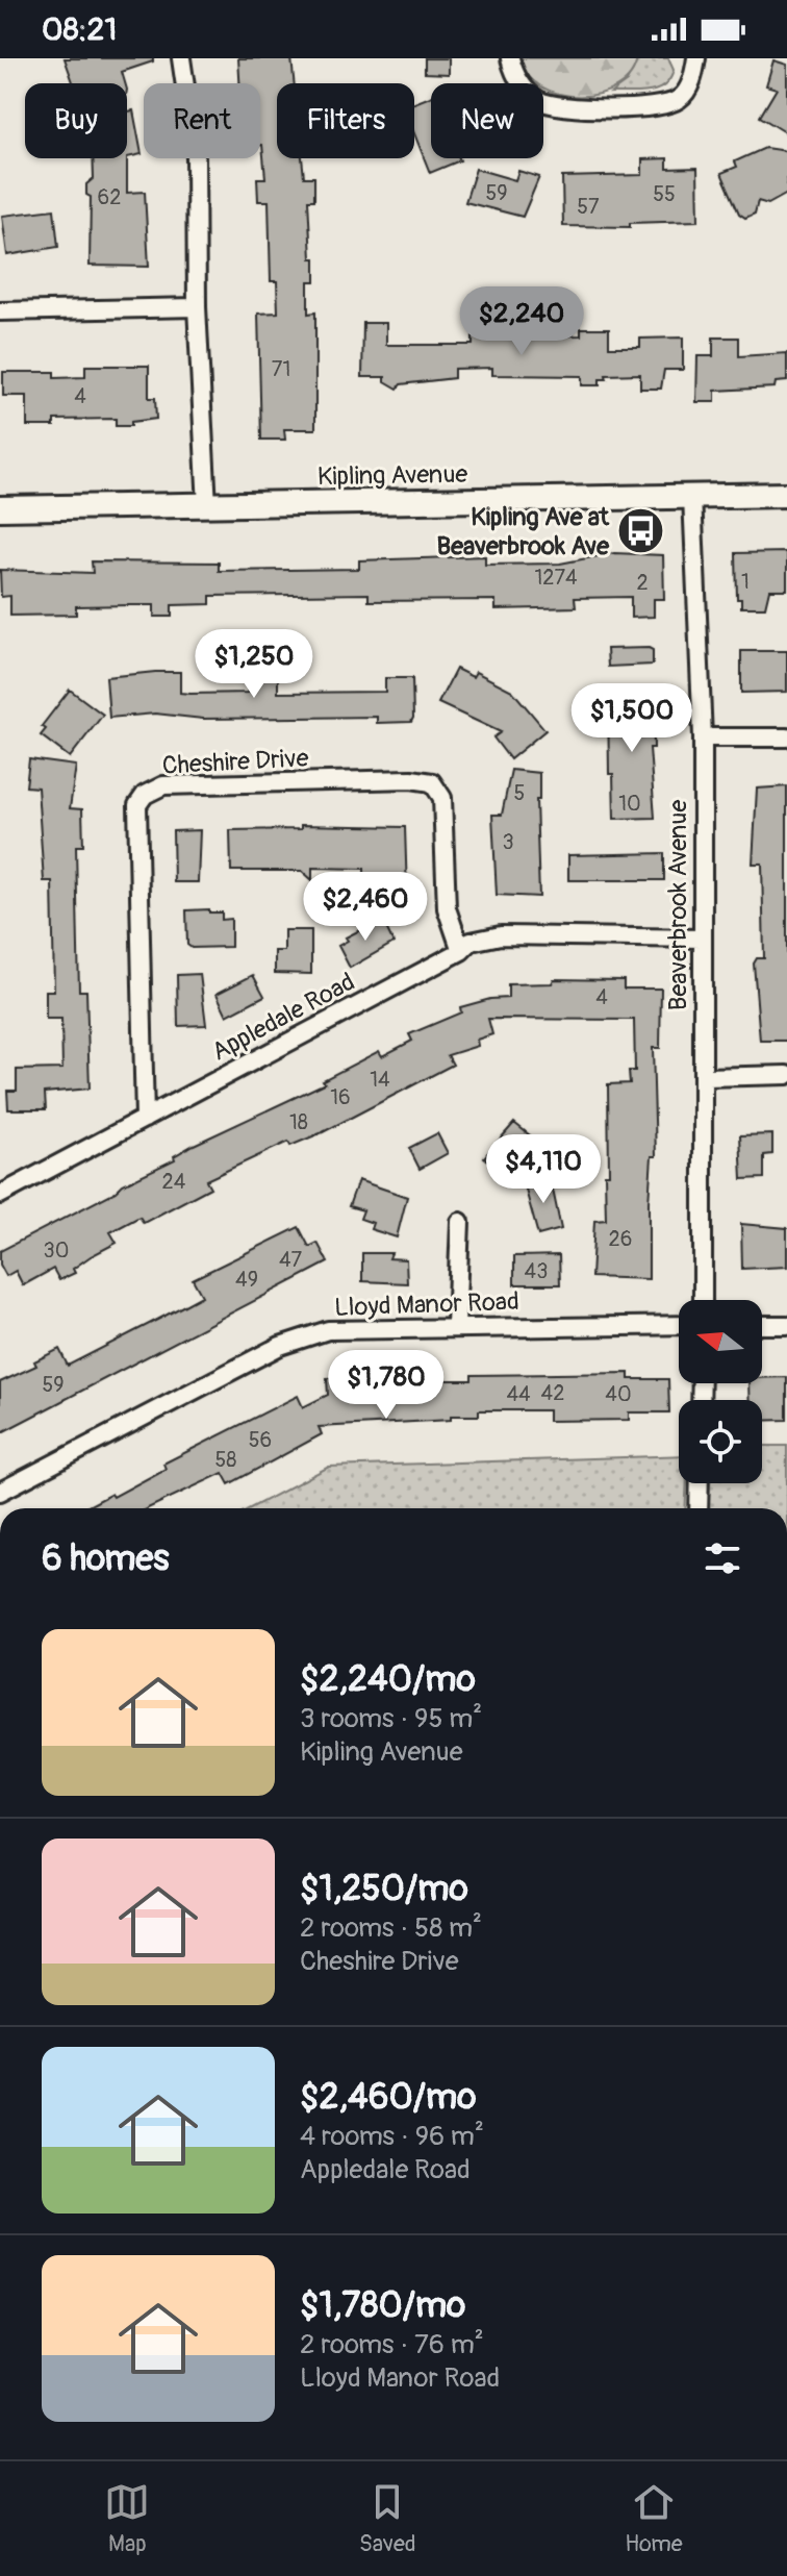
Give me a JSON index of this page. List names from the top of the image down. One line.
{"streets":{"main road":["Kipling Avenue"],"street":["Cheshire Drive","Beaverbrook Avenue","Appledale Road","Lloyd Manor Road"]},"crossings":[["Kipling Avenue","Beaverbrook Avenue"],["Cheshire Drive","Appledale Road"],["Beaverbrook Avenue","Appledale Road"]],"places":{"bus stop":["Kipling Ave at Beaverbrook Ave"]},"house_numbers":["59","55","62","57","71","4","1274","1","2","5","10","3","4","14","16","18","24","26","30","47","43","49","59","42","44","40","56","58"],"north":"left","page":{"status":"08:21","chip":["Buy","Rent","Filters","New"],"price":["$2,240","$1,250","$1,500","$2,460","$4,110","$1,780"],"heading":"6 homes","list":[{"name":"$2,240/mo","note":"3 rooms · 95 m² · Kipling Avenue"},{"name":"$1,250/mo","note":"2 rooms · 58 m² · Cheshire Drive"},{"name":"$2,460/mo","note":"4 rooms · 96 m² · Appledale Road"},{"name":"$1,780/mo","note":"2 rooms · 76 m² · Lloyd Manor Road"}],"tabs":["Map","Saved","Home"]}}
